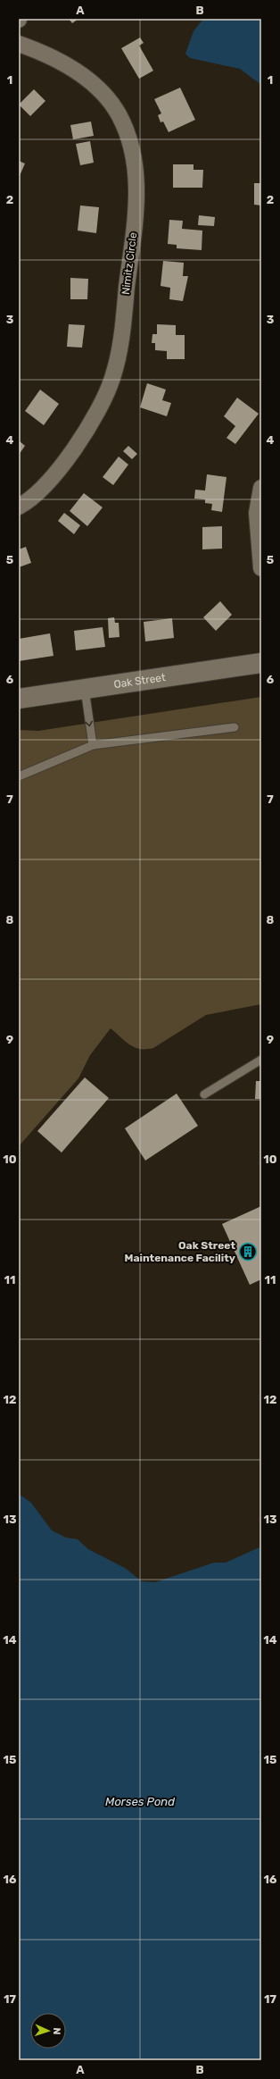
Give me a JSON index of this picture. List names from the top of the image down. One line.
{"streets":{"street":["Nimitz Circle","Oak Street"]},"water":["Morses Pond"],"places":{"building":["Oak Street Maintenance Facility"]},"north":"right","grid":{"columns":["A","B"],"rows":["1","2","3","4","5","6","7","8","9","10","11","12","13","14","15","16","17"]}}
